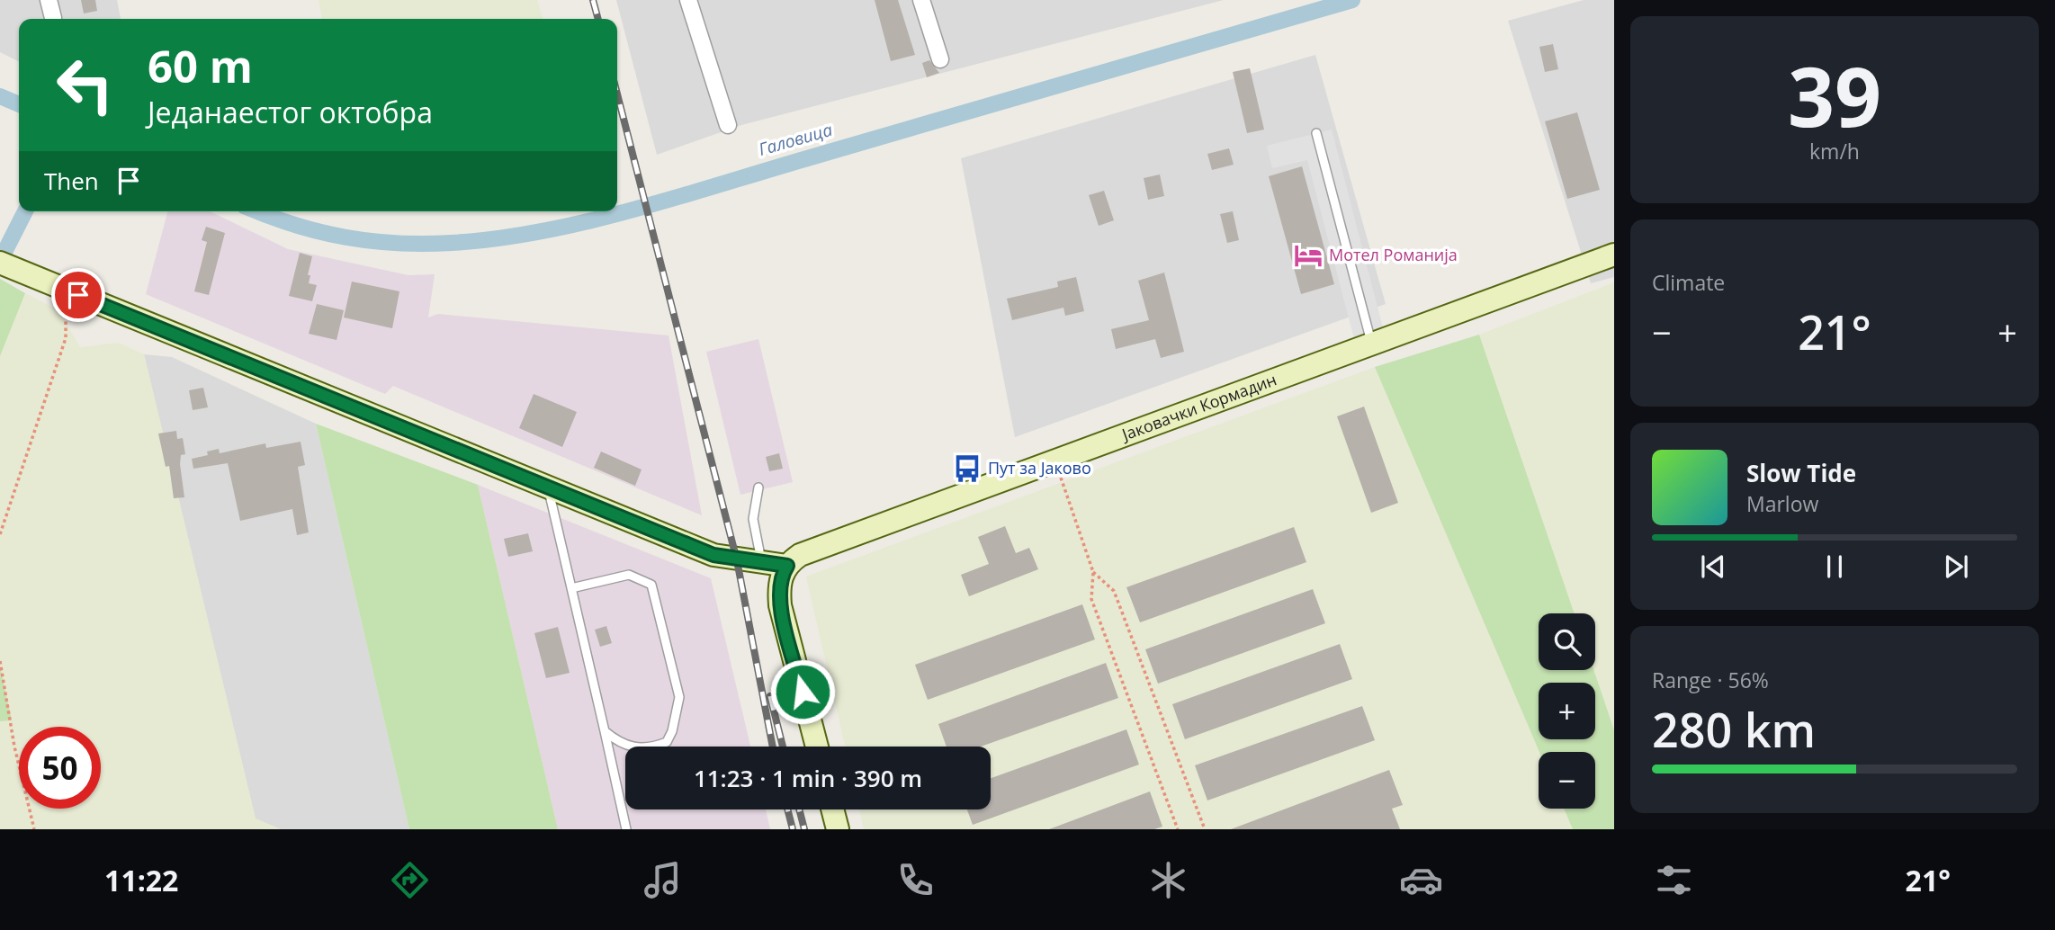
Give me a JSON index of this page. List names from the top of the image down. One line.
{"streets":{"main road":["Јаковачки Кормадин"]},"water":["Галовица"],"places":{"hotel":["Мотел Романија"],"bus stop":["Пут за Јаково"]},"page":{"tile":[["39","km/h"],"Climate",["Range · 56%","280 km"]],"turn":["60 m","Једанаестог октобра"],"then":"Then","heat":["−","21°","+"],"song":["Slow Tide","Marlow"],"map_buttons":["+","−"],"limit":"50","trip":"11:23 · 1 min · 390 m","tabs":["11:22","21°"]}}
